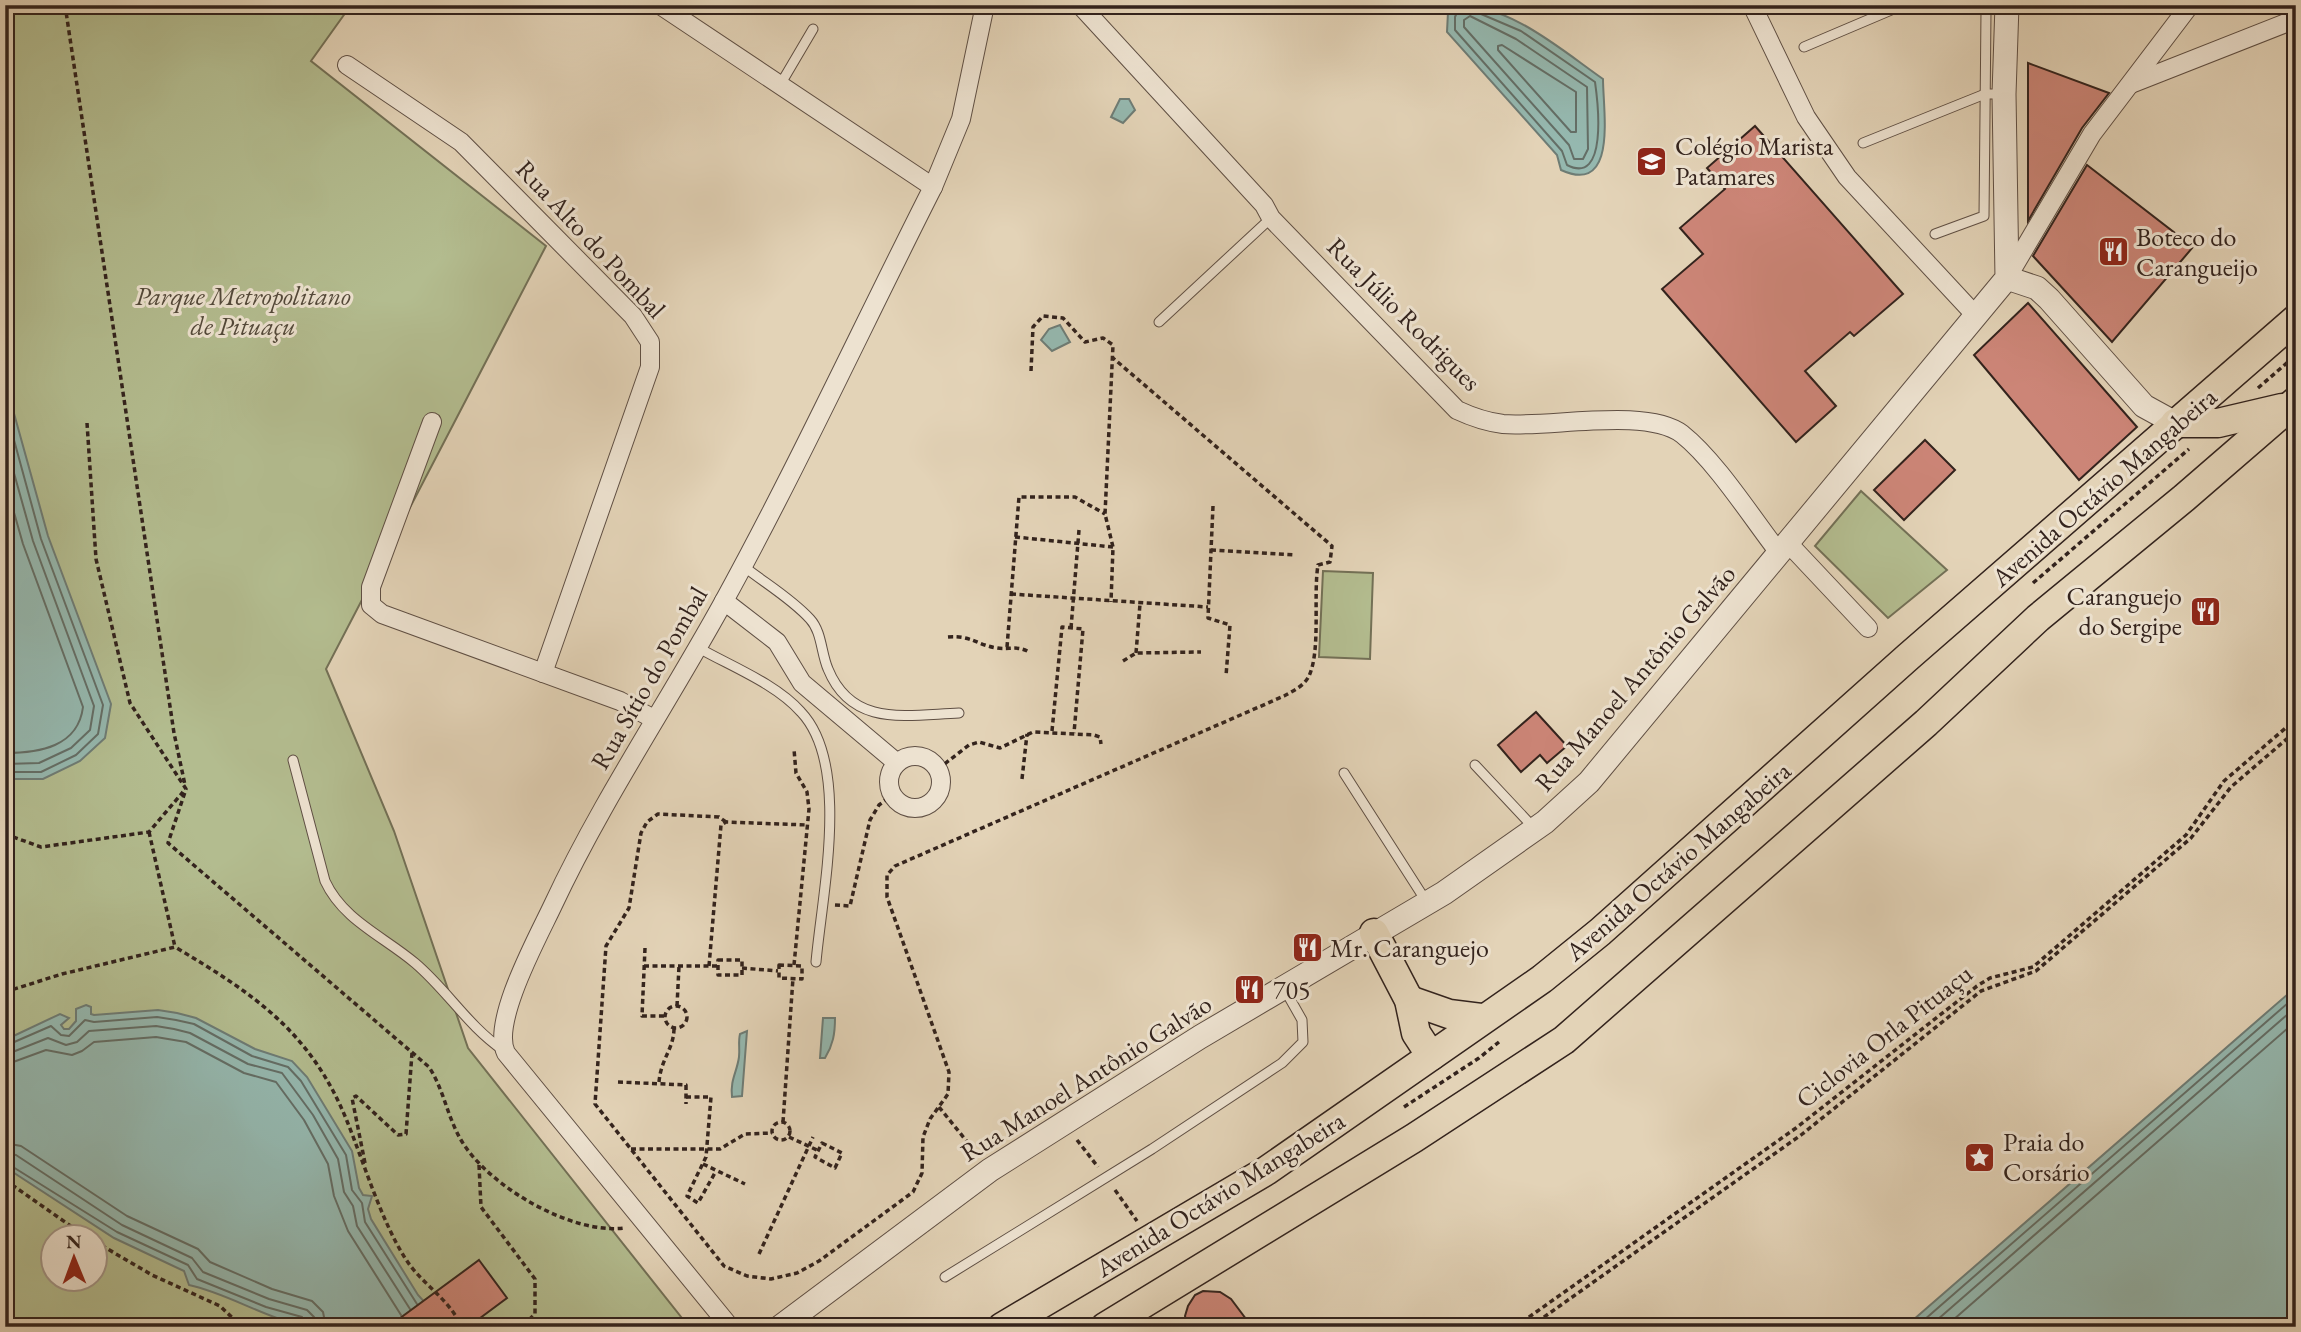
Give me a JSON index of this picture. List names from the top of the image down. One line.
{"streets":{"main road":["Avenida Octávio Mangabeira"],"street":["Rua Alto do Pombal","Rua Júlio Rodrigues","Rua Sítio do Pombal","Rua Manoel Antônio Galvão"],"path":["Ciclovia Orla Pituaçu"]},"crossings":[["Rua Júlio Rodrigues","Rua Manoel Antônio Galvão"]],"parks":["Parque Metropolitano de Pituaçu"],"places":{"school or university":["Colégio Marista Patamares"],"restaurant":["Boteco do Carangueijo","Caranguejo do Sergipe","Mr. Caranguejo","705"],"place":["Praia do Corsário"]},"north":"top"}
